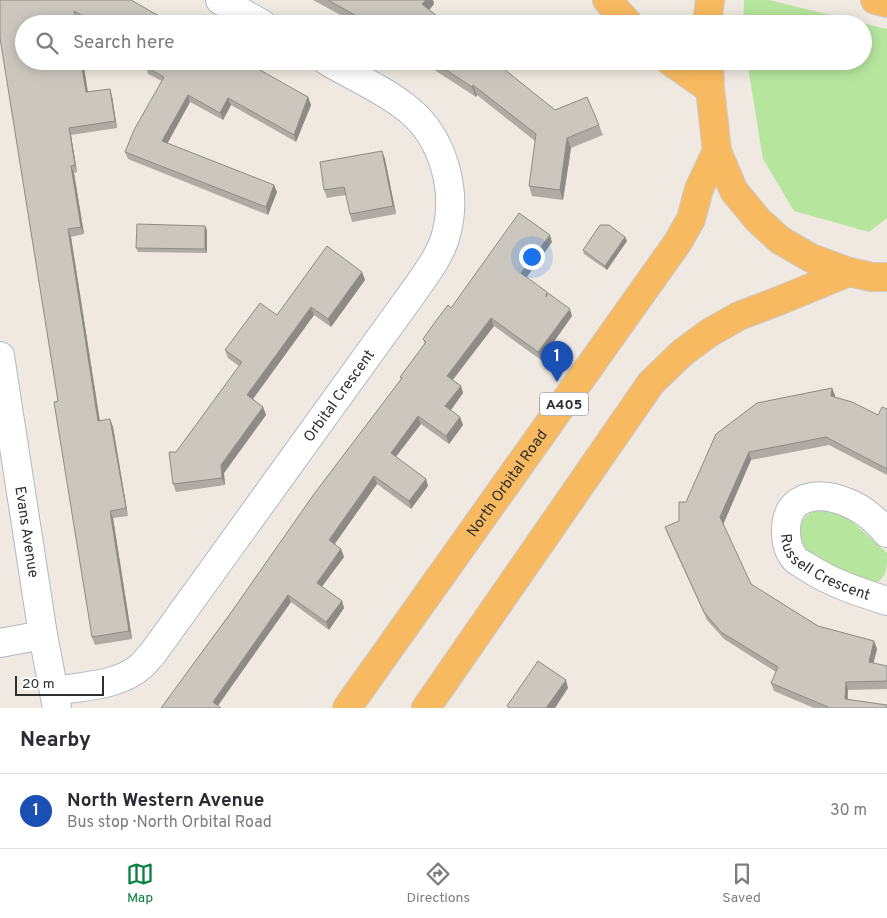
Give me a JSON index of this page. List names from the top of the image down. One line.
{"streets":{"highway":["A405","North Orbital Road"],"street":["Orbital Crescent","Evans Avenue","Russell Crescent"]},"crossings":[["Orbital Crescent","Evans Avenue"]],"scale_bar":"20 m","page":{"search":"Search here","pins":"1","scale":"20 m","heading":"Nearby","list":[{"mark":"1","name":"North Western Avenue","note":"Bus stop · North Orbital Road","value":"30 m"}],"nav":["Map","Directions","Saved"]}}
